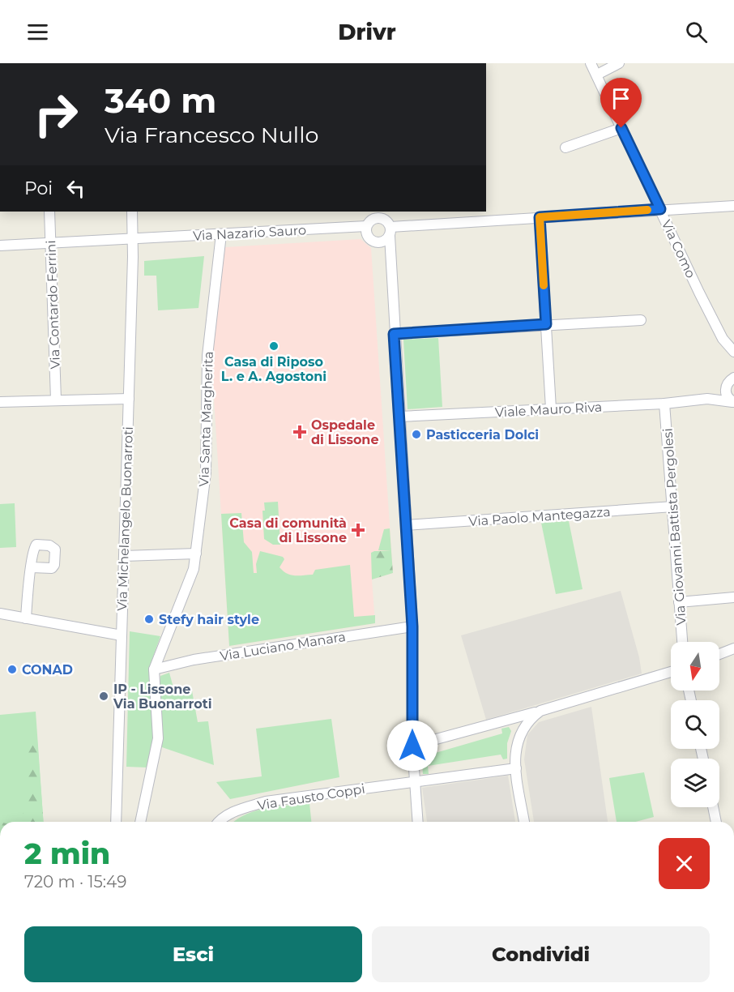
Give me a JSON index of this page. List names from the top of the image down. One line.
{"streets":{"street":["Via Nazario Sauro","Via Como","Via Contardo Ferrini","Viale Mauro Riva","Via Santa Margherita","Via Paolo Mantegazza","Via Michelangelo Buonarroti","Via Giovanni Battista Pergolesi","Via Luciano Manara","Via Fausto Coppi"]},"crossings":[["Via Nazario Sauro","Via Contardo Ferrini"],["Via Nazario Sauro","Via Santa Margherita"],["Via Nazario Sauro","Via Michelangelo Buonarroti"],["Viale Mauro Riva","Via Giovanni Battista Pergolesi"],["Via Santa Margherita","Via Luciano Manara"],["Via Paolo Mantegazza","Via Giovanni Battista Pergolesi"]],"places":{"other":["Casa di Riposo L. e A. Agostoni","Pasticceria Dolci","Stefy hair style","CONAD","IP - Lissone Via Buonarroti"],"health":["Ospedale di Lissone","Casa di comunità di Lissone"]},"north":"bottom","page":{"header":"Drivr","turn":["340 m","Via Francesco Nullo"],"then":"Poi","heading":["2 min","720 m · 15:49"],"buttons":["Esci","Condividi"]}}
